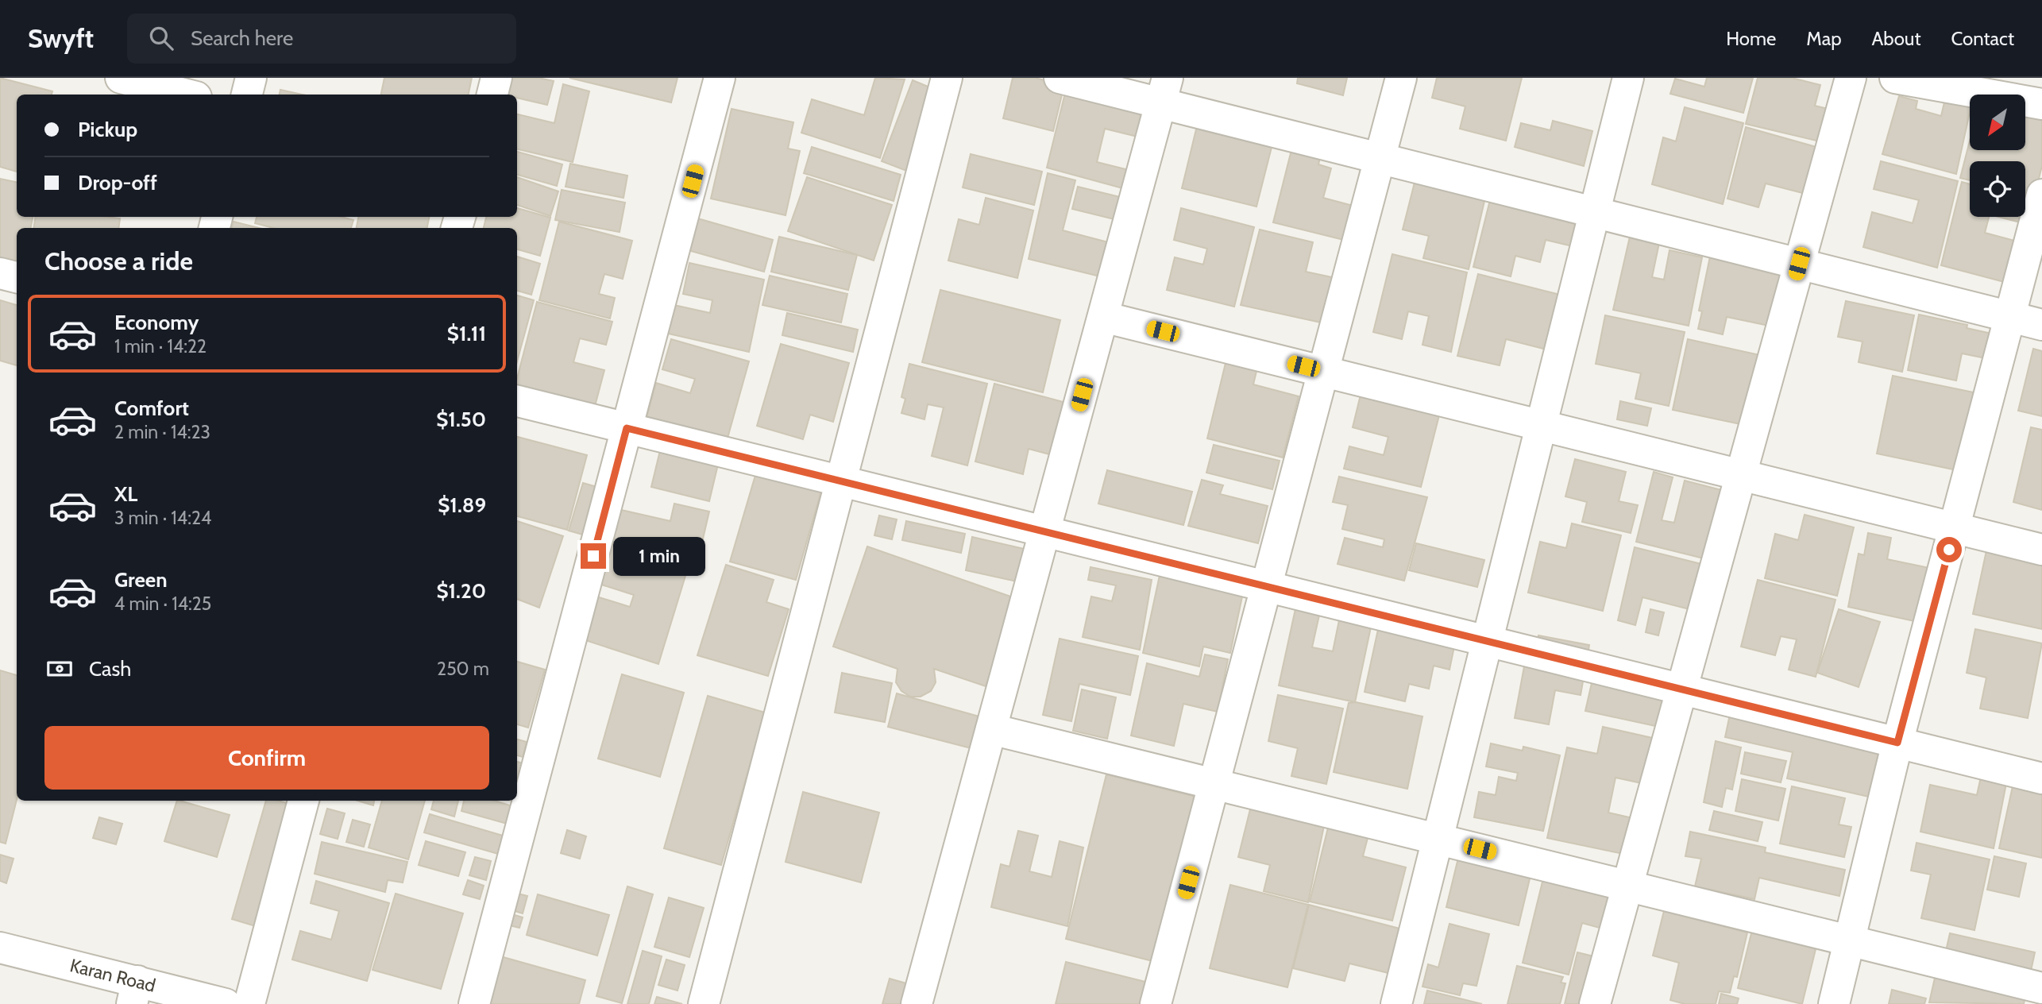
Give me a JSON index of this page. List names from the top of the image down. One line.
{"streets":{"street":["Karan Road"]},"north":"bottom left","page":{"header":"Swyft","search":"Search here","nav":["Home","Map","About","Contact"],"banner":["Pickup","Drop-off"],"heading":"Choose a ride","list":[{"name":"Economy","note":"1 min · 14:22","value":"$1.11"},{"name":"Comfort","note":"2 min · 14:23","value":"$1.50"},{"name":"XL","note":"3 min · 14:24","value":"$1.89"},{"name":"Green","note":"4 min · 14:25","value":"$1.20"}],"bubble":"1 min","pay":["Cash","250 m"],"buttons":"Confirm"}}
